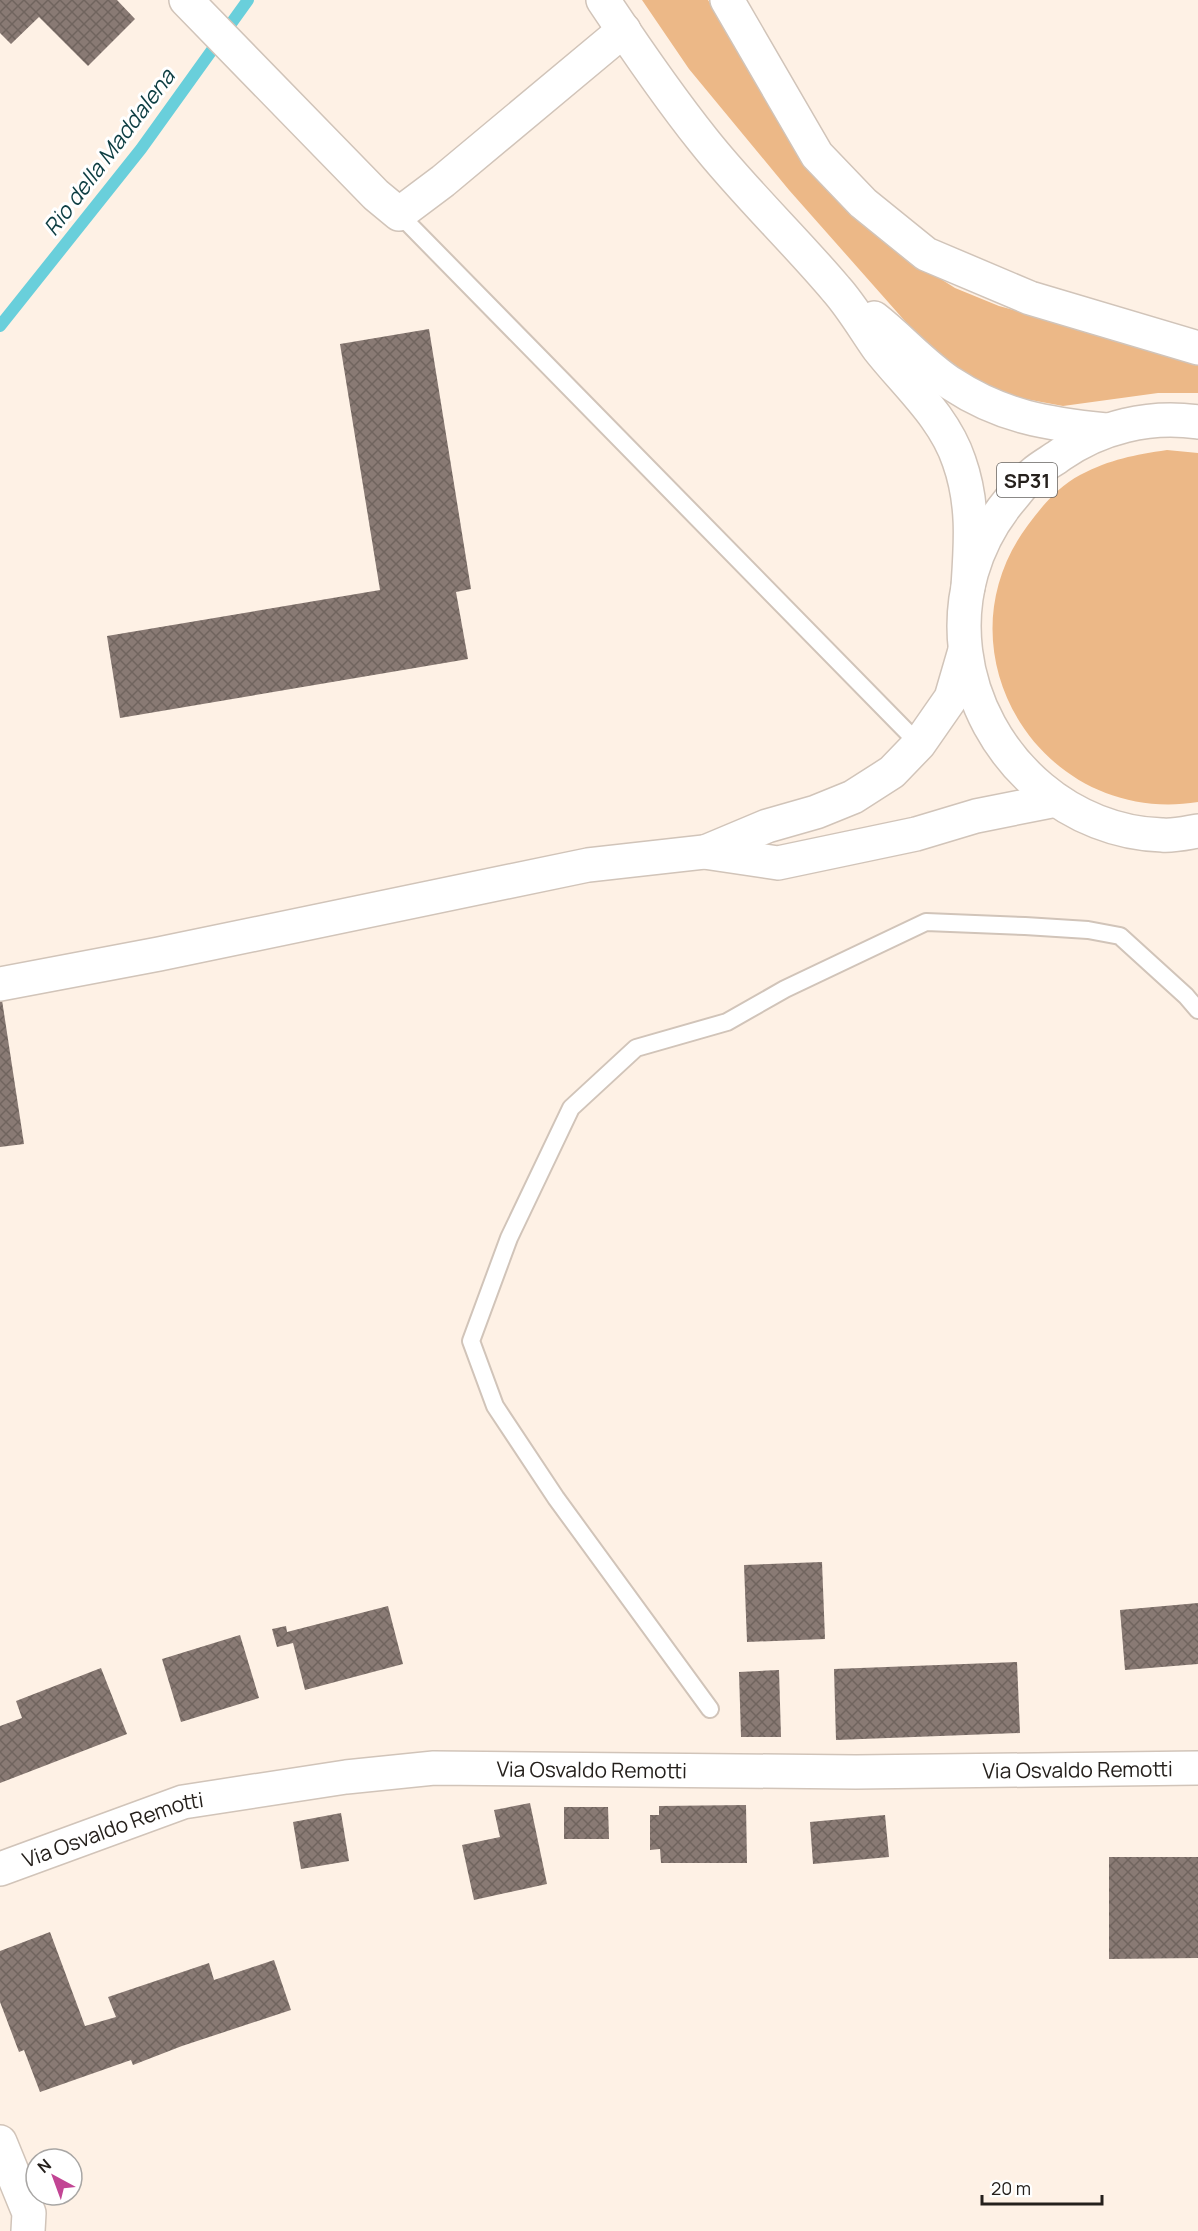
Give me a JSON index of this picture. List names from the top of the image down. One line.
{"streets":{"main road":["SP31","Via Osvaldo Remotti"]},"water":["Rio della Maddalena"],"scale_bar":"20 m","north":"top left"}
